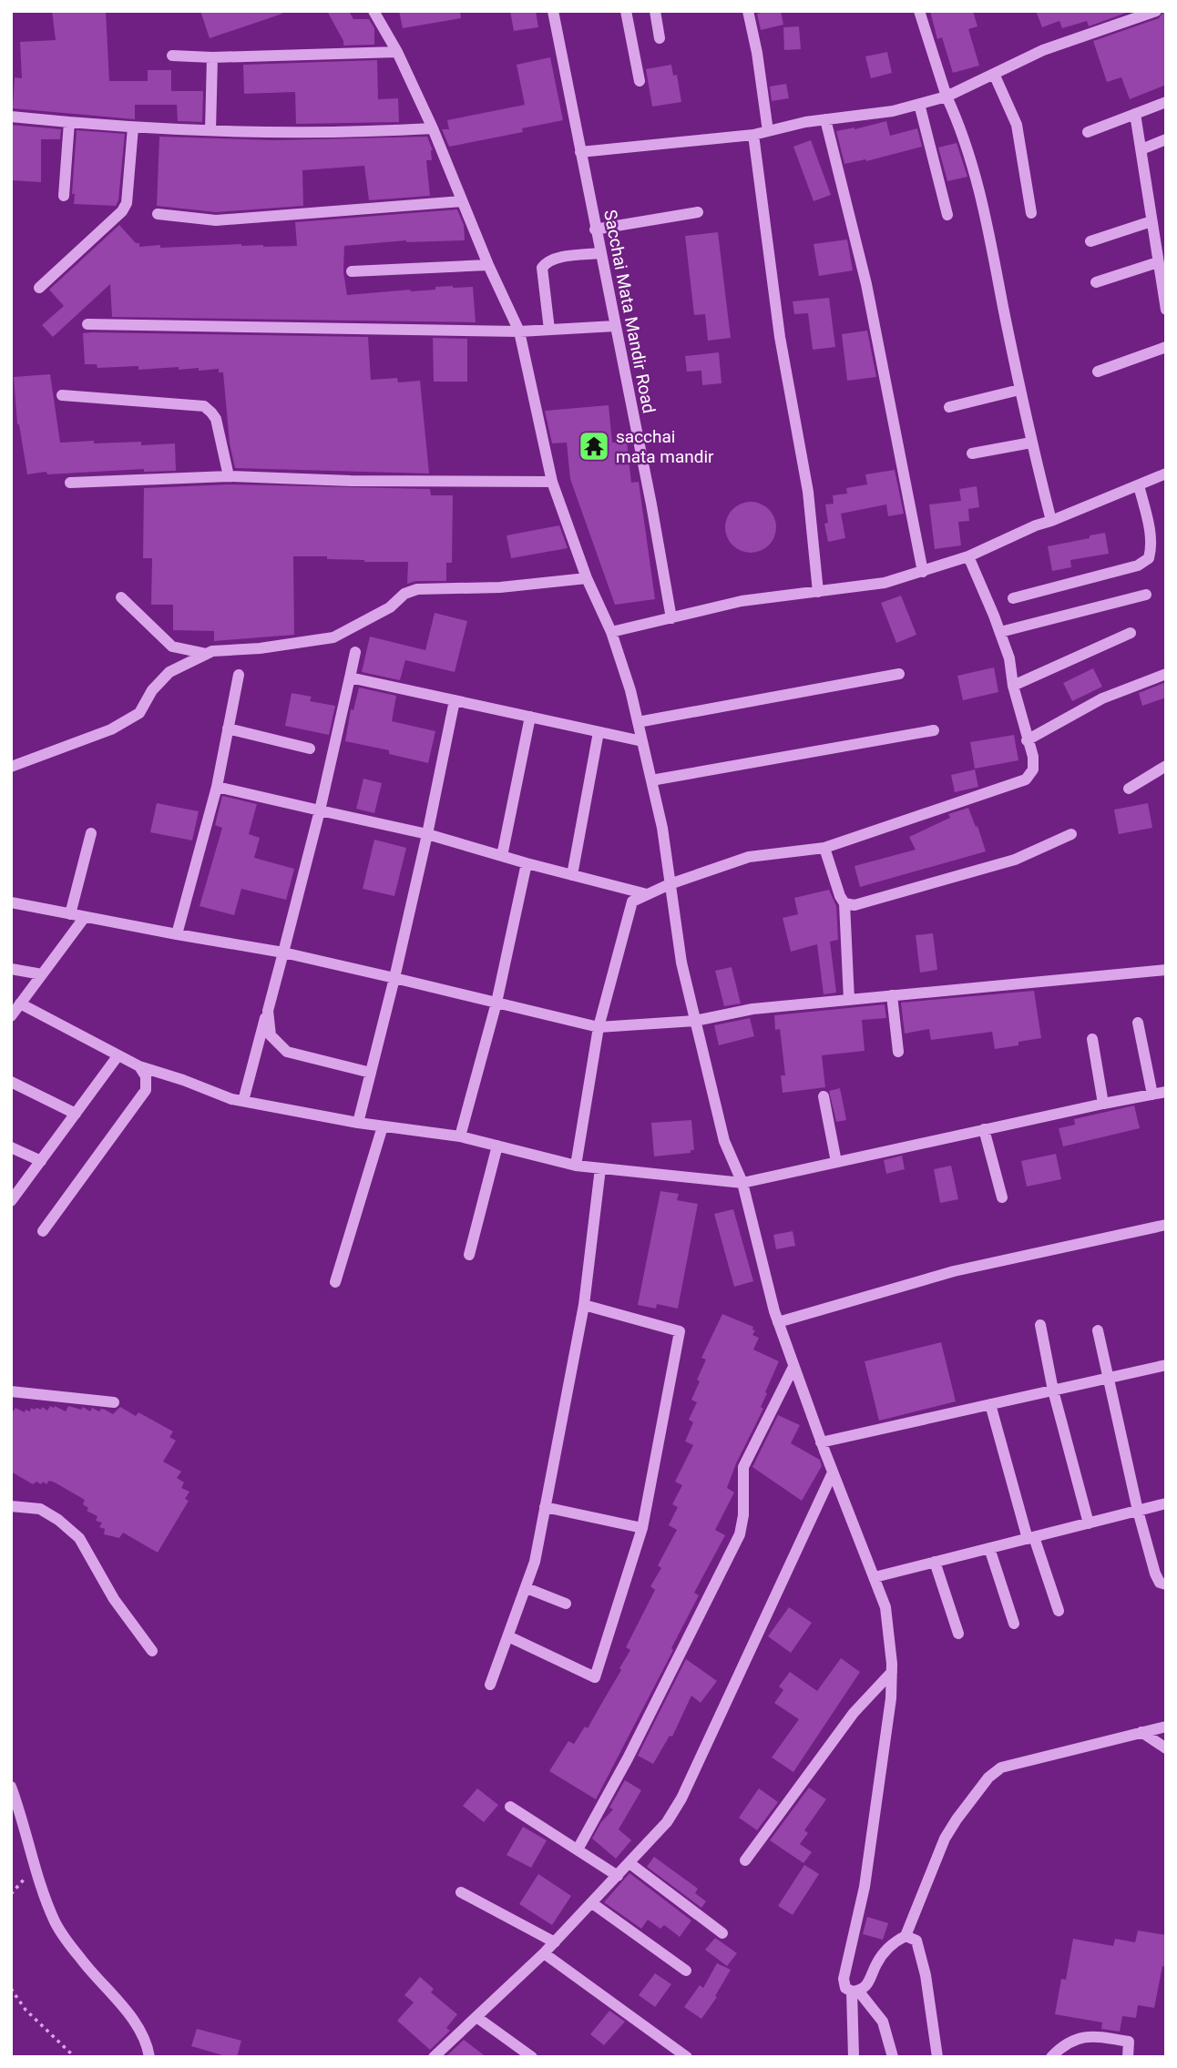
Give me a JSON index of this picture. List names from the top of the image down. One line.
{"streets":{"street":["Sacchai Mata Mandir Road"]},"places":{"temple":["sacchai mata mandir"]}}
